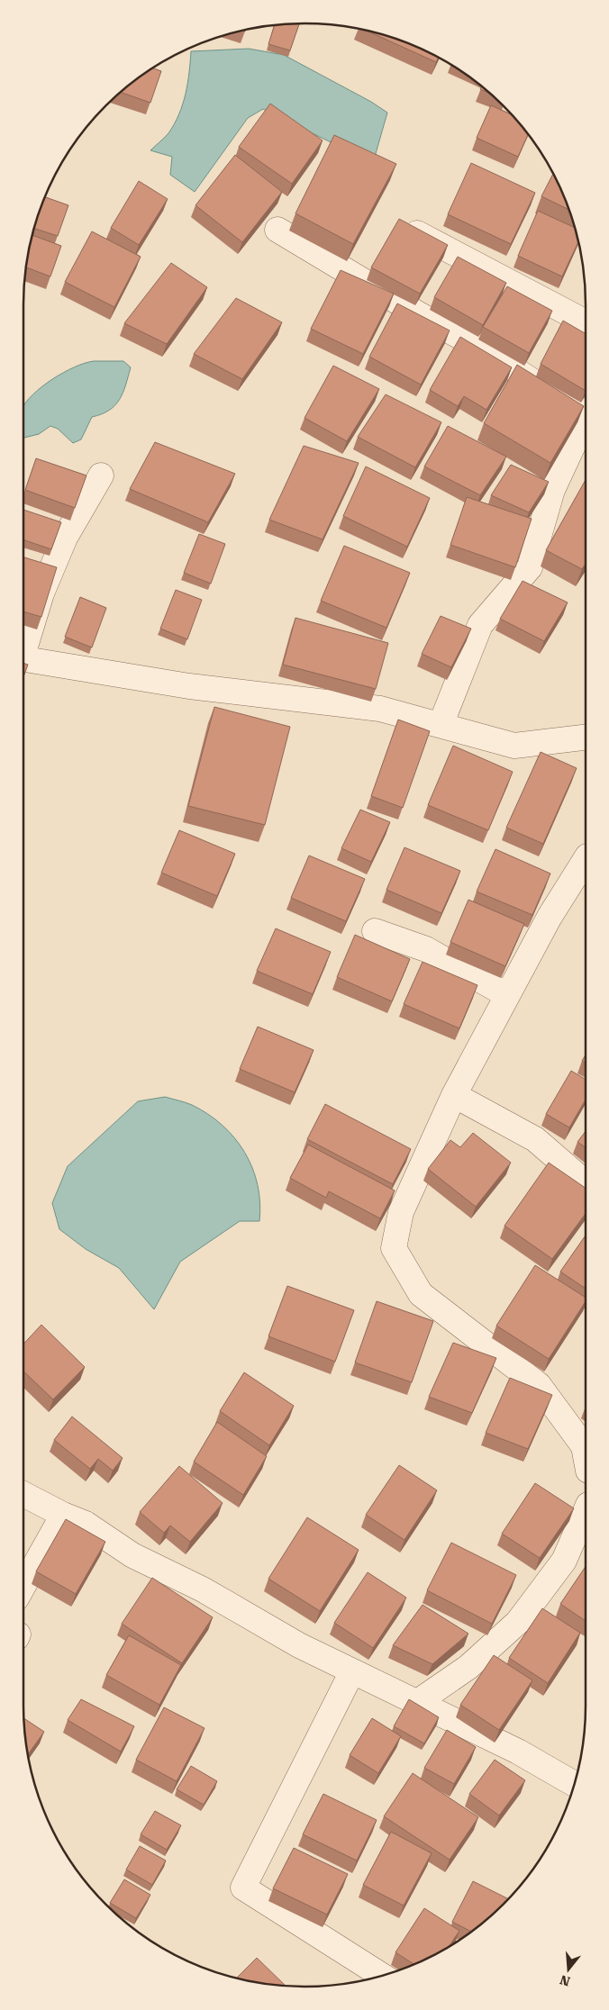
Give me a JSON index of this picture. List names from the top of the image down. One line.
{"north":"bottom"}
